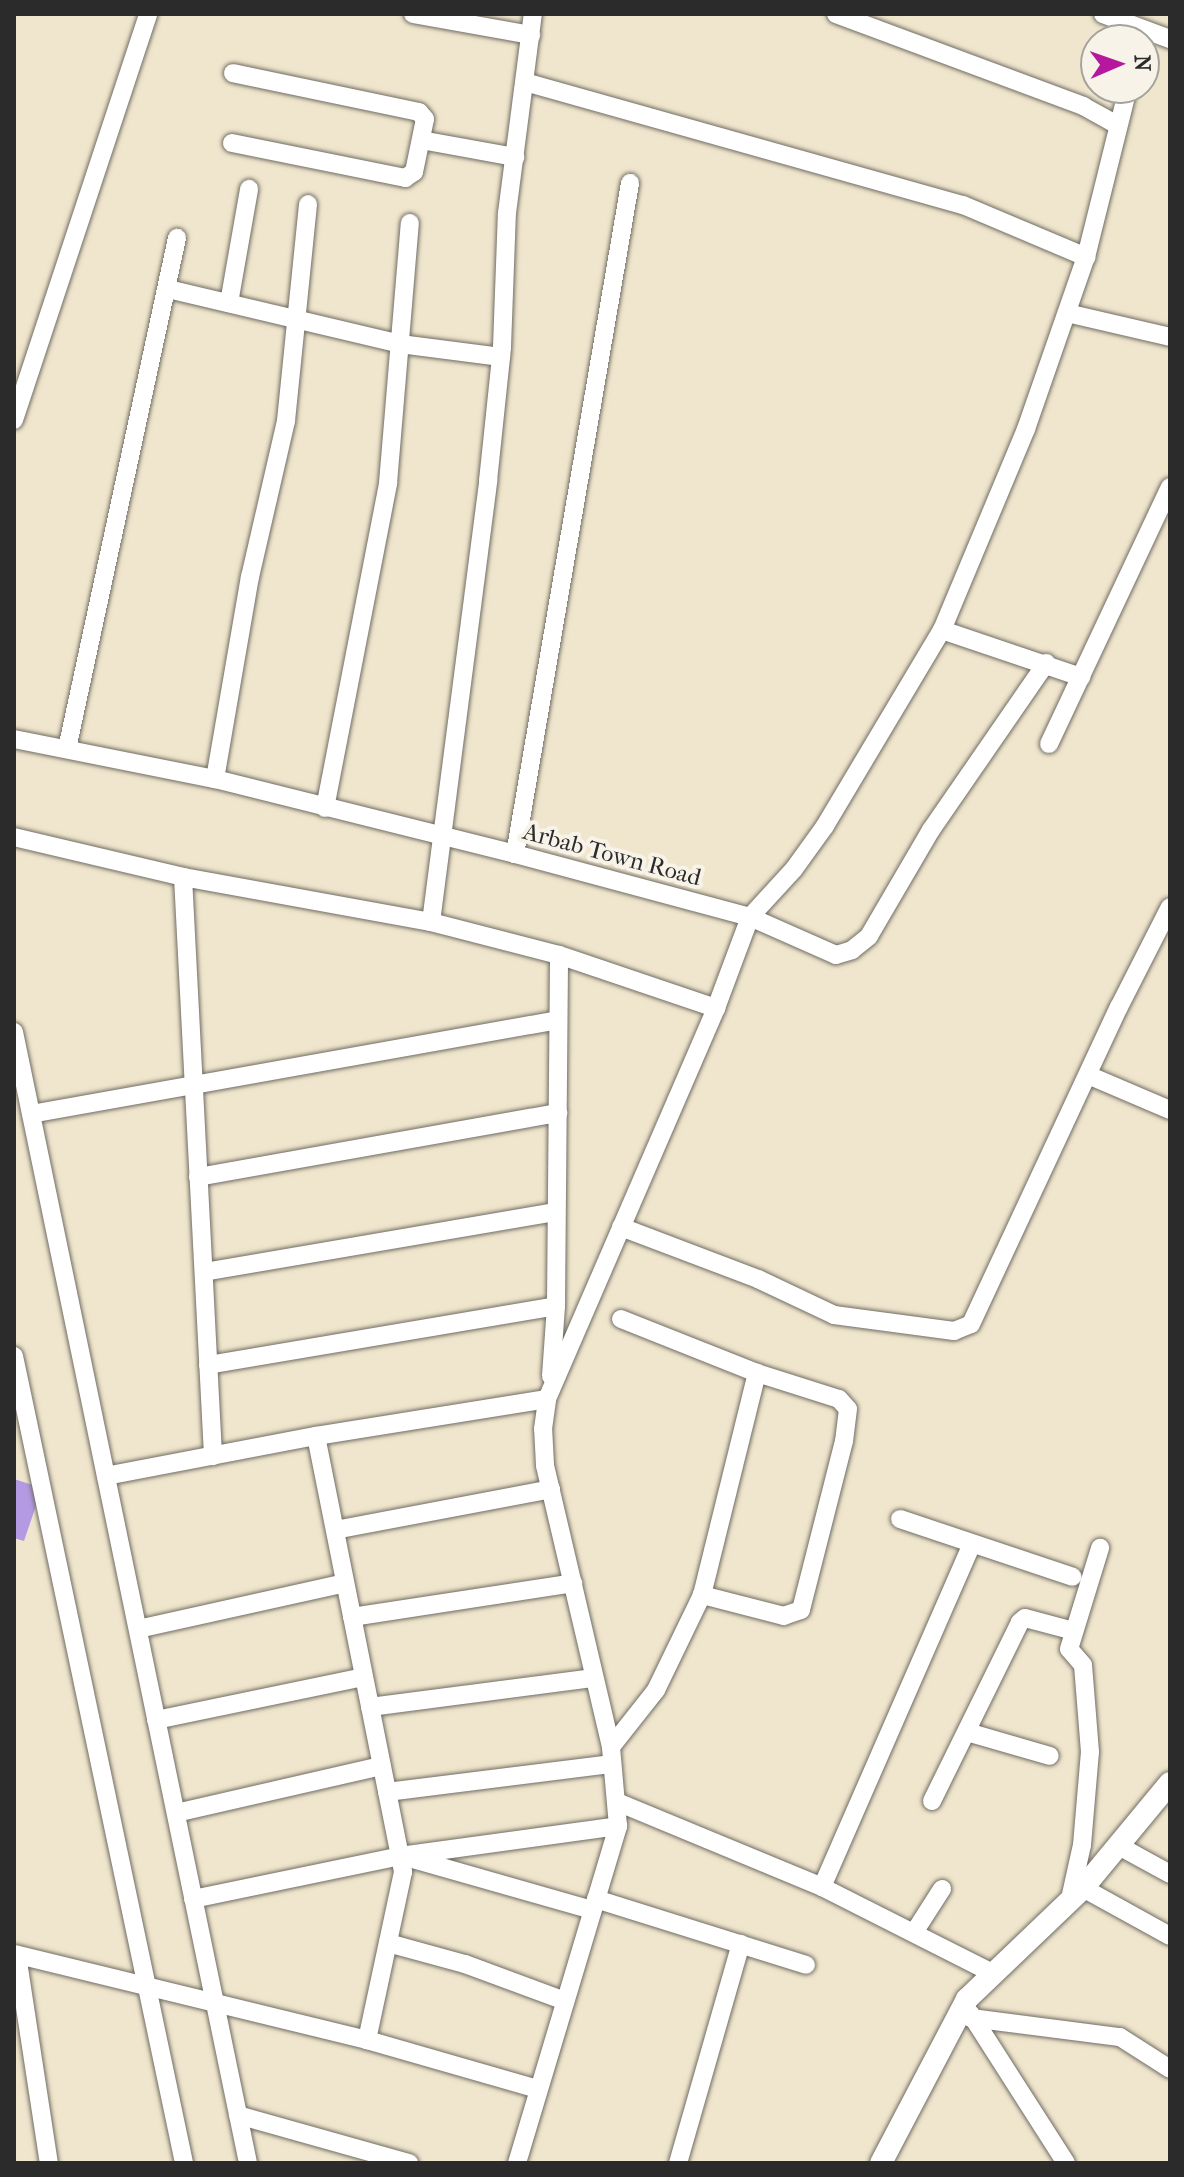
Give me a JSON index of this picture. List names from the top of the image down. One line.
{"streets":{"street":["Arbab Town Road"]},"north":"right"}
